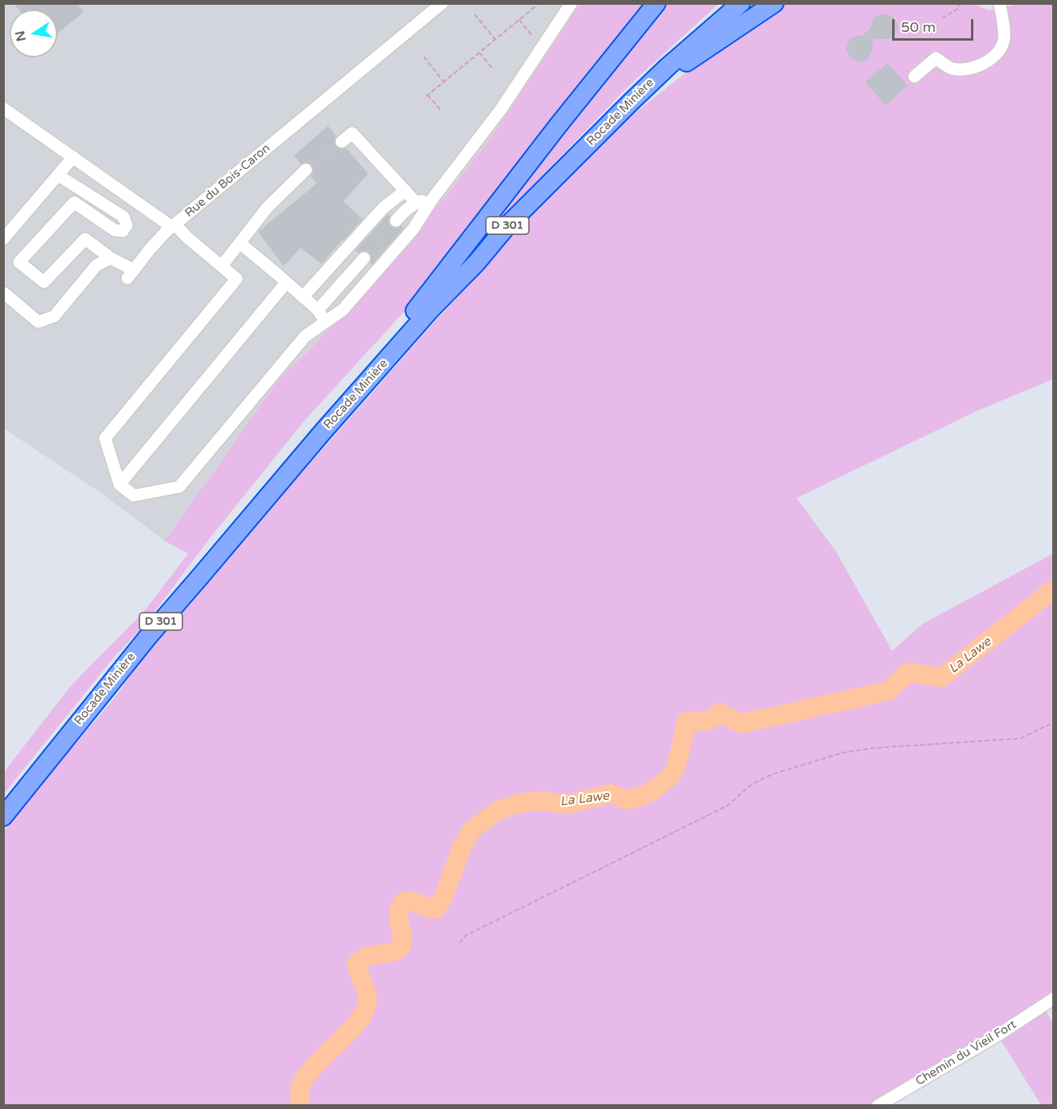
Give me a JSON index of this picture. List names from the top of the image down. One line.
{"streets":{"highway":["Rocade Minière","D 301"],"street":["Rue du Bois-Caron","Chemin du Vieil Fort"]},"water":["La Lawe"],"scale_bar":"50 m","north":"left"}
